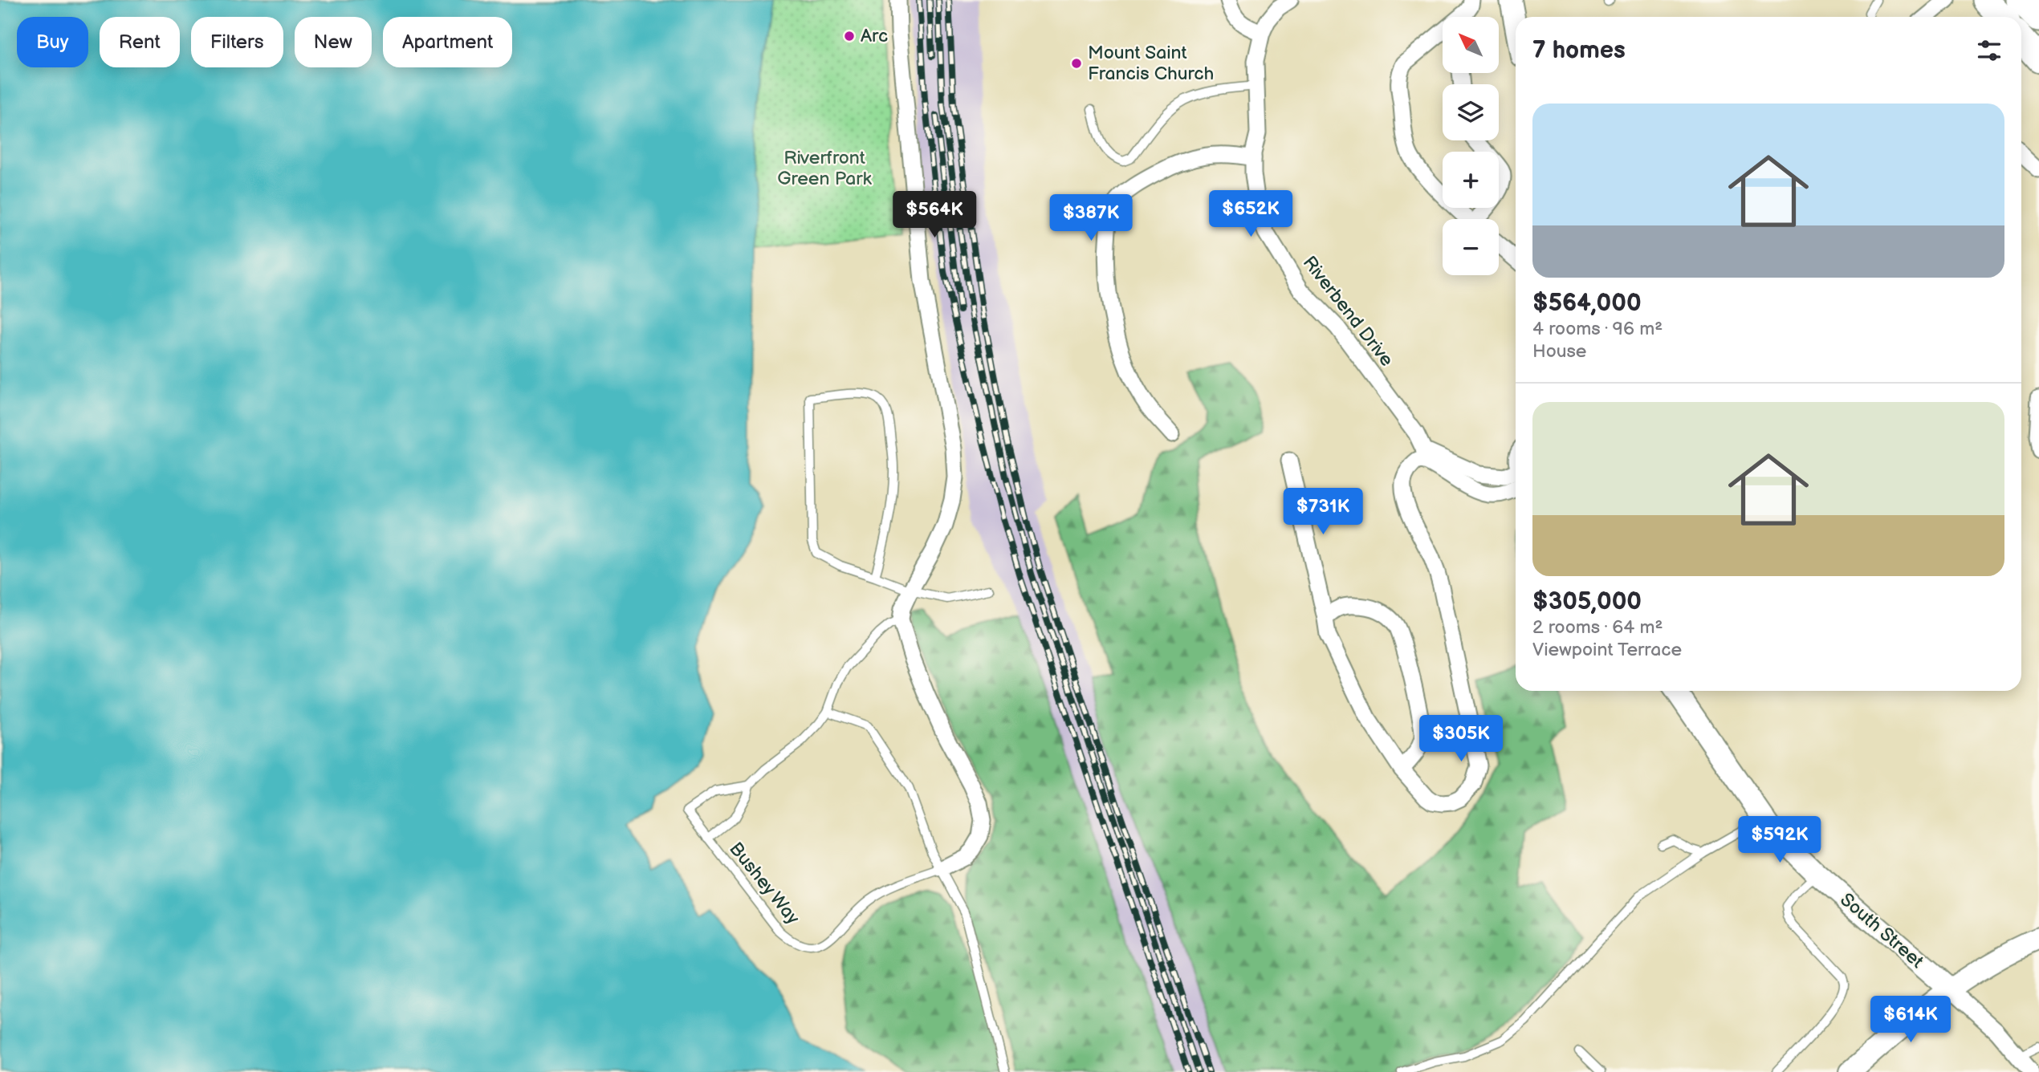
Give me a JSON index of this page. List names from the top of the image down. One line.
{"streets":{"street":["Riverbend Drive","South Street"],"lane":["Bushey Way"]},"parks":["Riverfront Green Park"],"places":["Arc","Mount Saint Francis Church"],"north":"top left","page":{"map_buttons":["+","−"],"chip":["Buy","Rent","Filters","New","Apartment"],"heading":"7 homes","list":[{"name":"$564,000","note":"4 rooms · 96 m² · House"},{"name":"$305,000","note":"2 rooms · 64 m² · Viewpoint Terrace"}],"price":["$652K","$564K","$387K","$731K","$305K","$592K","$614K"]}}
